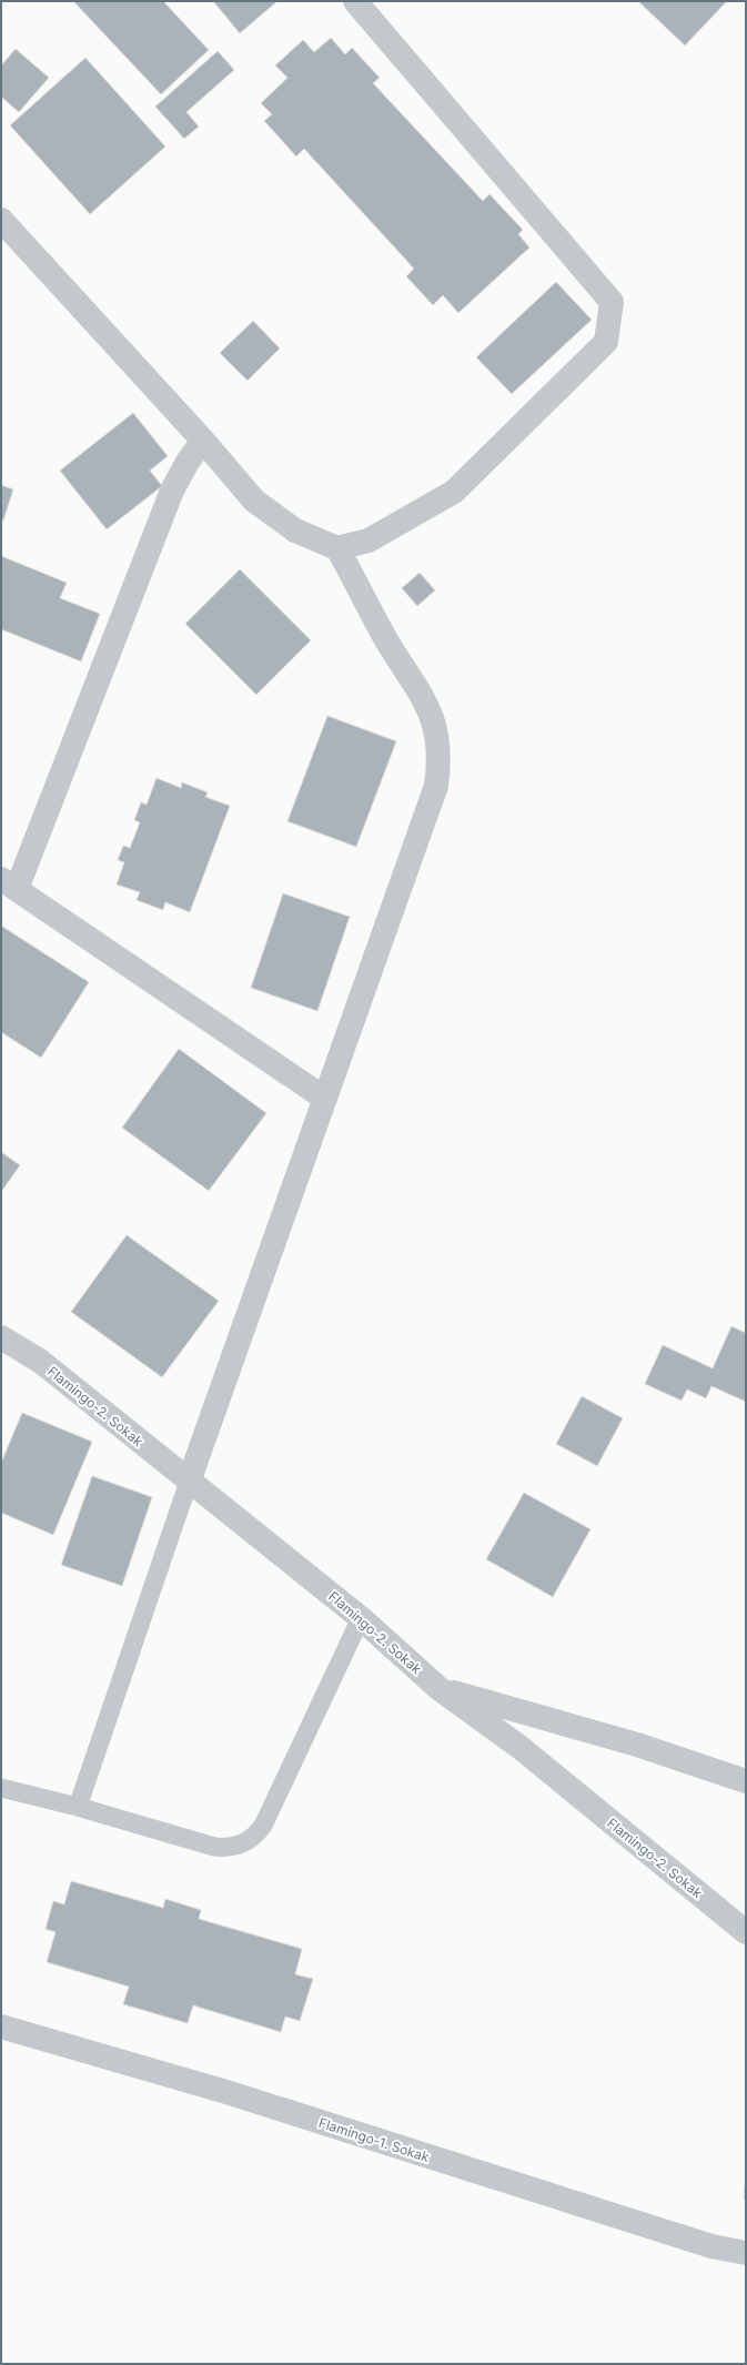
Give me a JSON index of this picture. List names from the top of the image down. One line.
{"streets":{"street":["Flamingo-2. Sokak","Flamingo-1. Sokak"]}}
